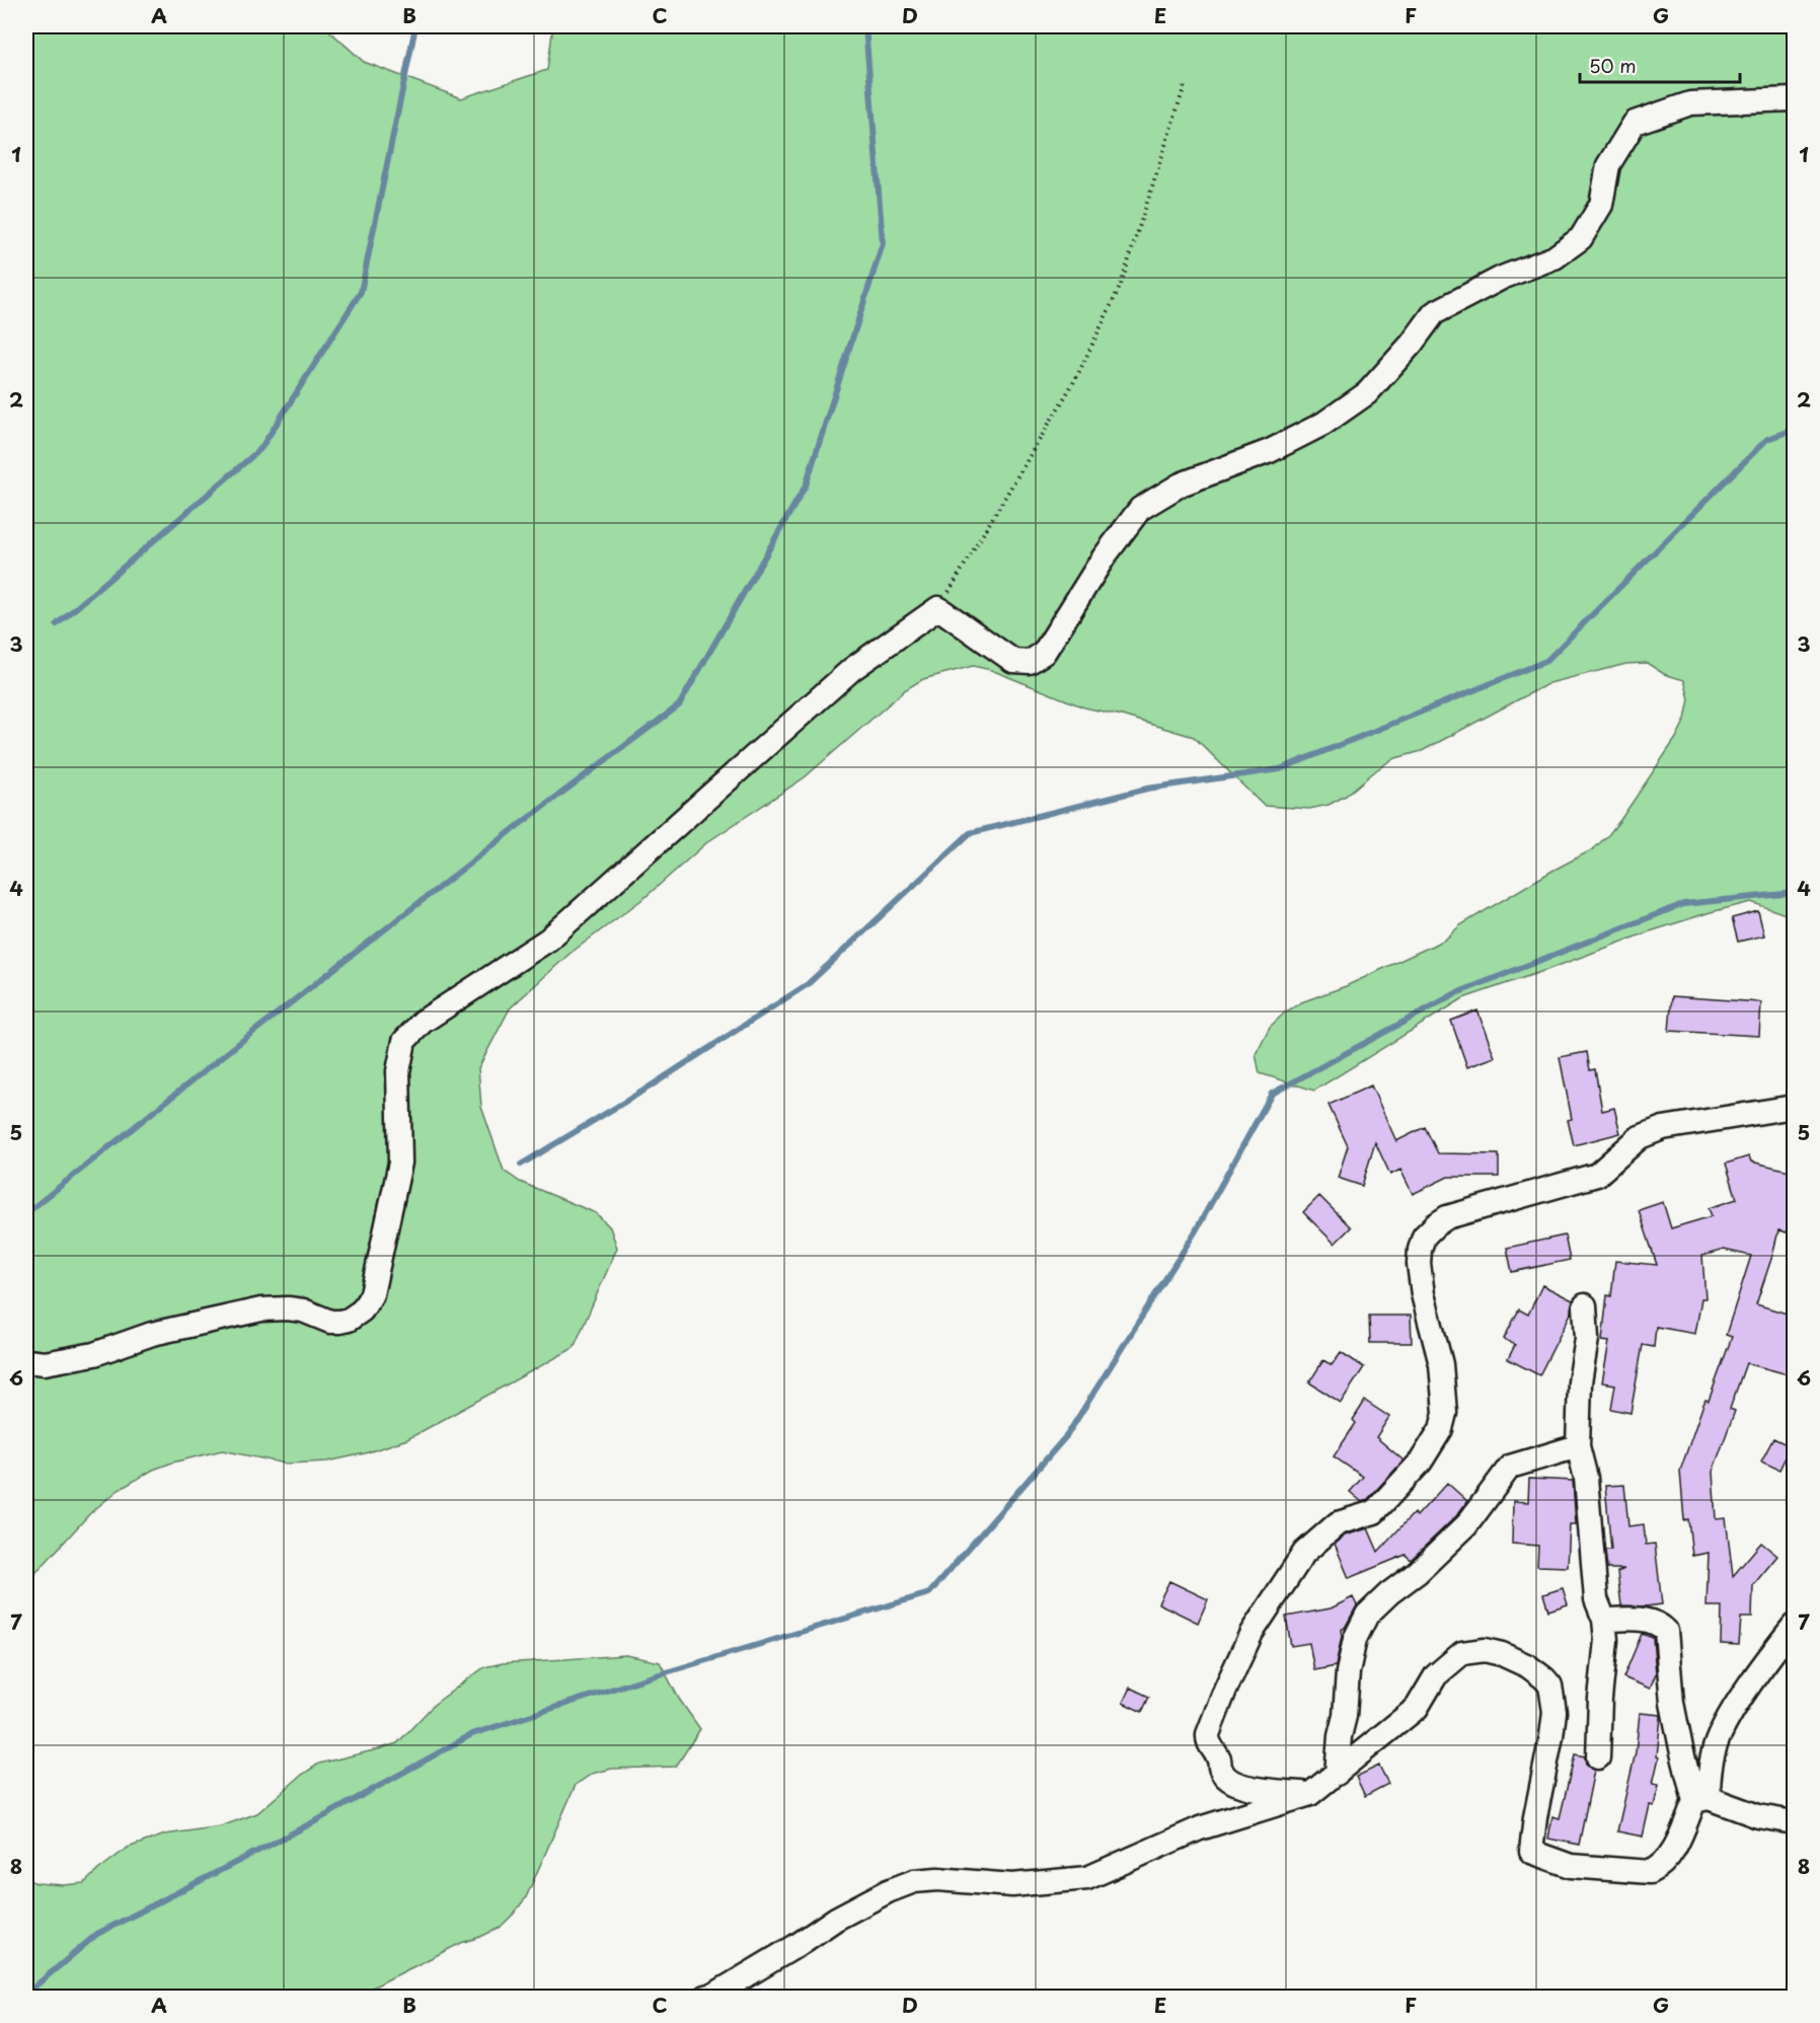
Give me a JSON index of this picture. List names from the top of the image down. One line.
{"scale_bar":"50 m","grid":{"columns":["A","B","C","D","E","F","G"],"rows":["1","2","3","4","5","6","7","8"]}}
